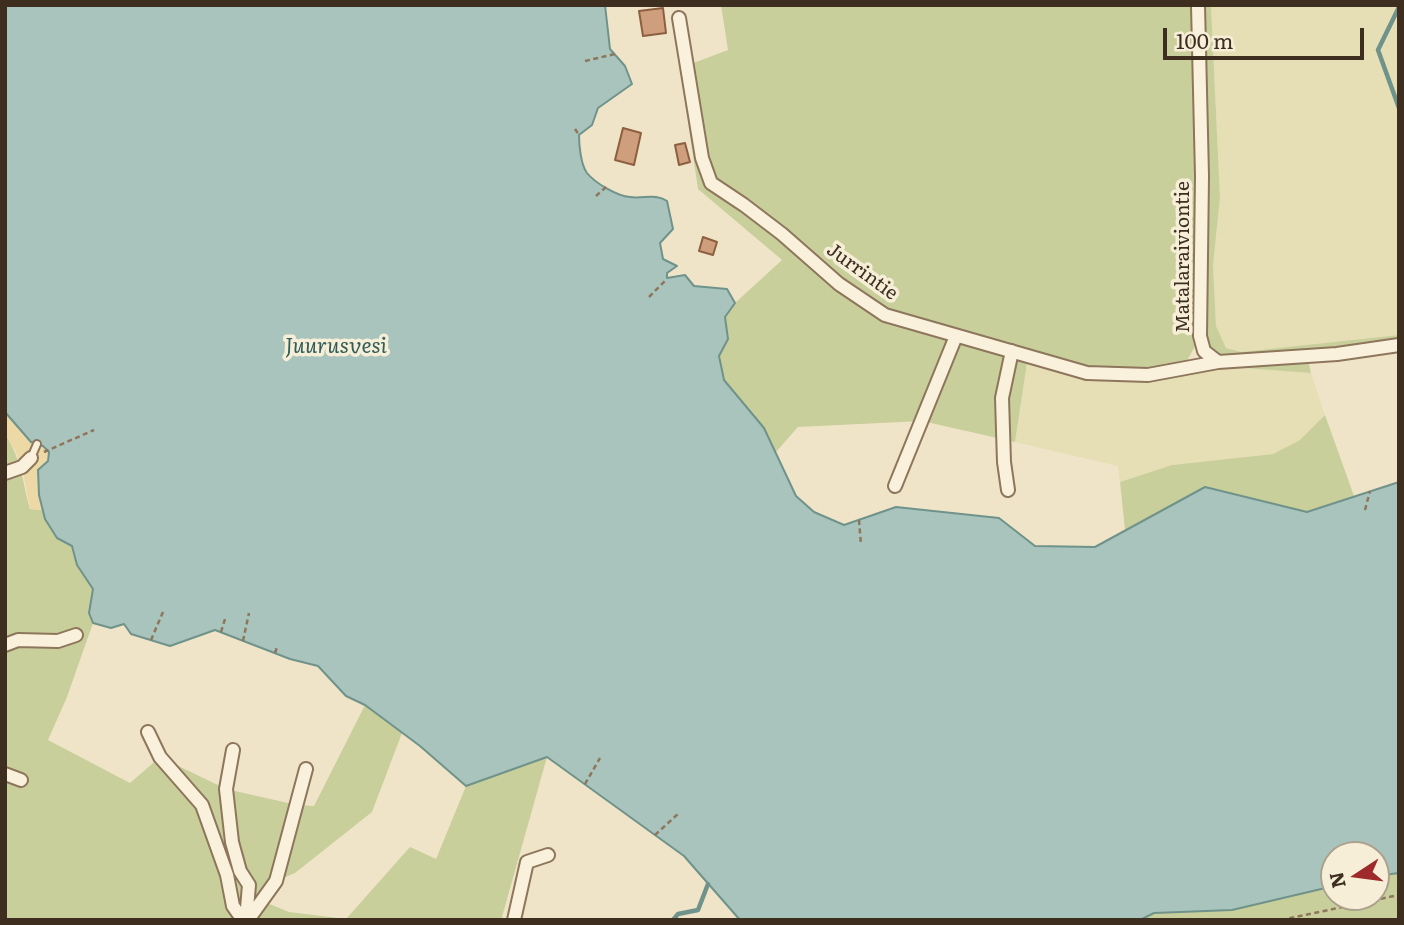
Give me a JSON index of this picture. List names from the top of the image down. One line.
{"streets":{"street":["Matalaraiviontie","Jurrintie"]},"crossings":[["Matalaraiviontie","Jurrintie"]],"water":["Juurusvesi"],"scale_bar":"100 m","north":"left"}
